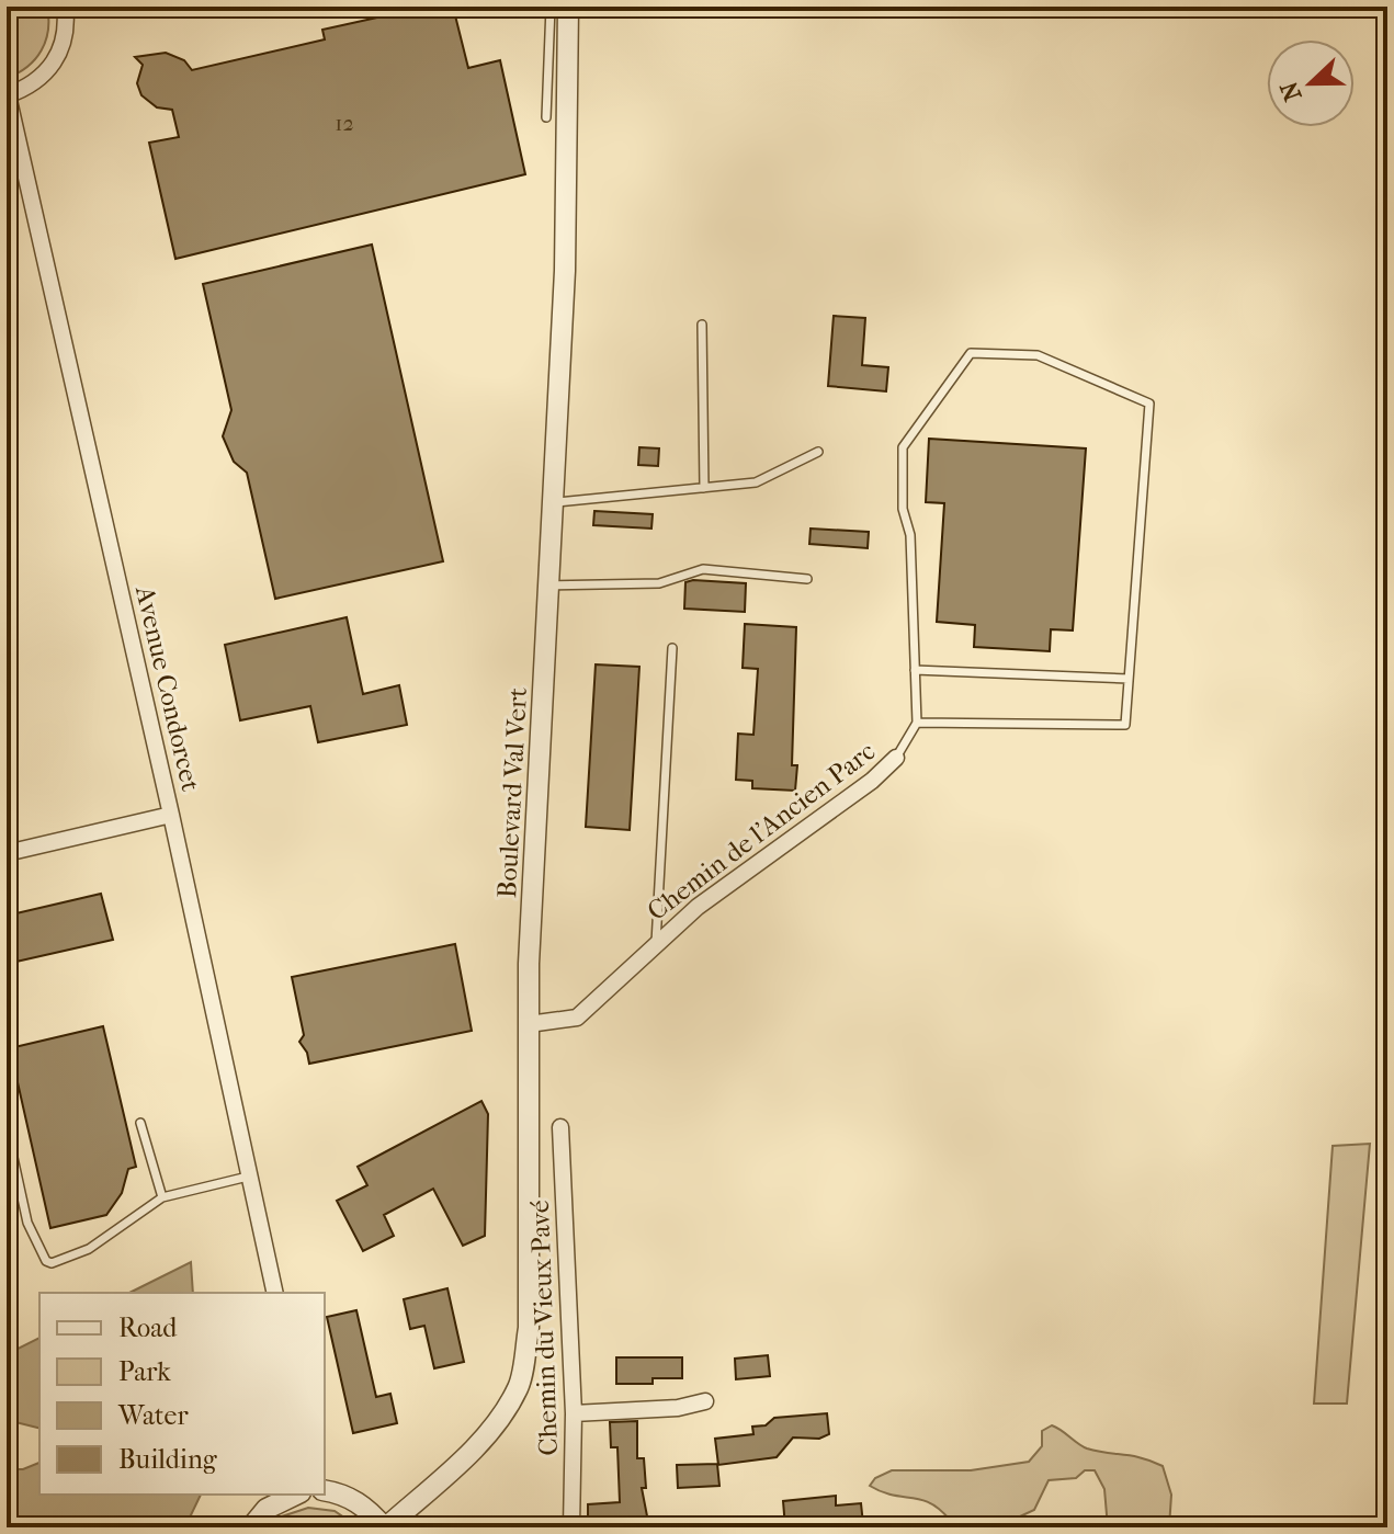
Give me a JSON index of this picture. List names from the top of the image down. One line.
{"streets":{"street":["Avenue Condorcet","Boulevard Val Vert","Chemin de l'Ancien Parc","Chemin du Vieux Pavé"]},"crossings":[["Boulevard Val Vert","Chemin de l'Ancien Parc"]],"house_numbers":["12"],"legend":["Road","Park","Water","Building"],"north":"left"}
